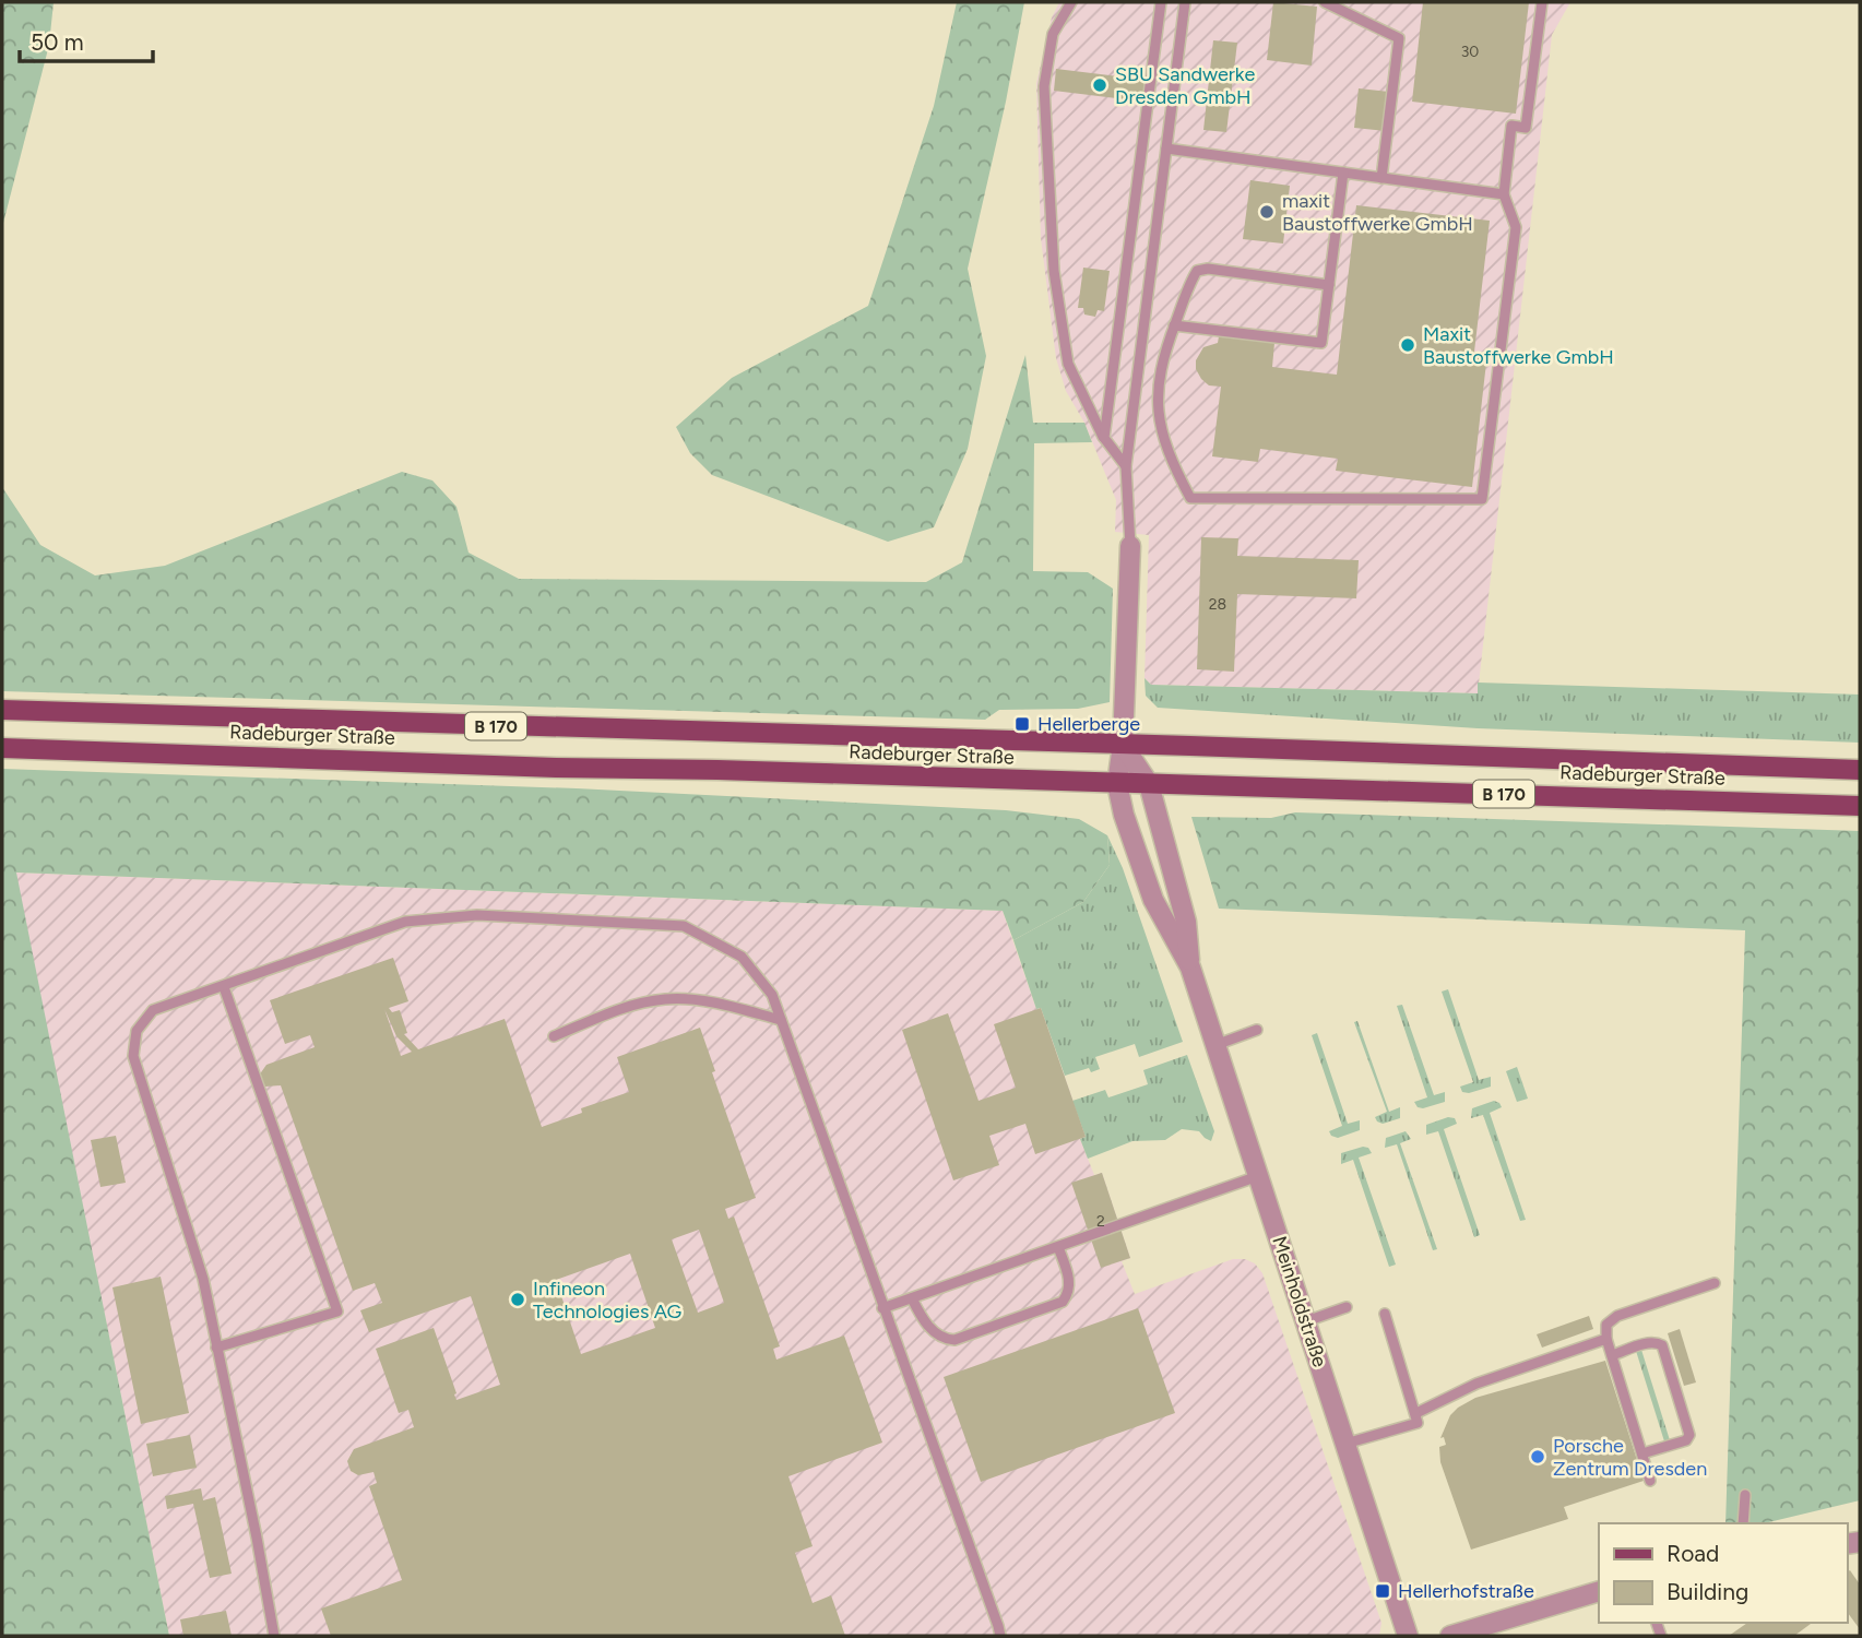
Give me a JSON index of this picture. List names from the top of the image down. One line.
{"streets":{"main road":["B 170","Radeburger Straße"],"street":["Meinholdstraße"]},"crossings":[["Radeburger Straße","Meinholdstraße"]],"places":{"other":["SBU Sandwerke Dresden GmbH","maxit Baustoffwerke GmbH","Maxit Baustoffwerke GmbH","Infineon Technologies AG","Porsche Zentrum Dresden"],"transit":["Hellerberge","Hellerhofstraße"]},"house_numbers":["30","28","2"],"legend":["Road","Building"],"scale_bar":"50 m"}
